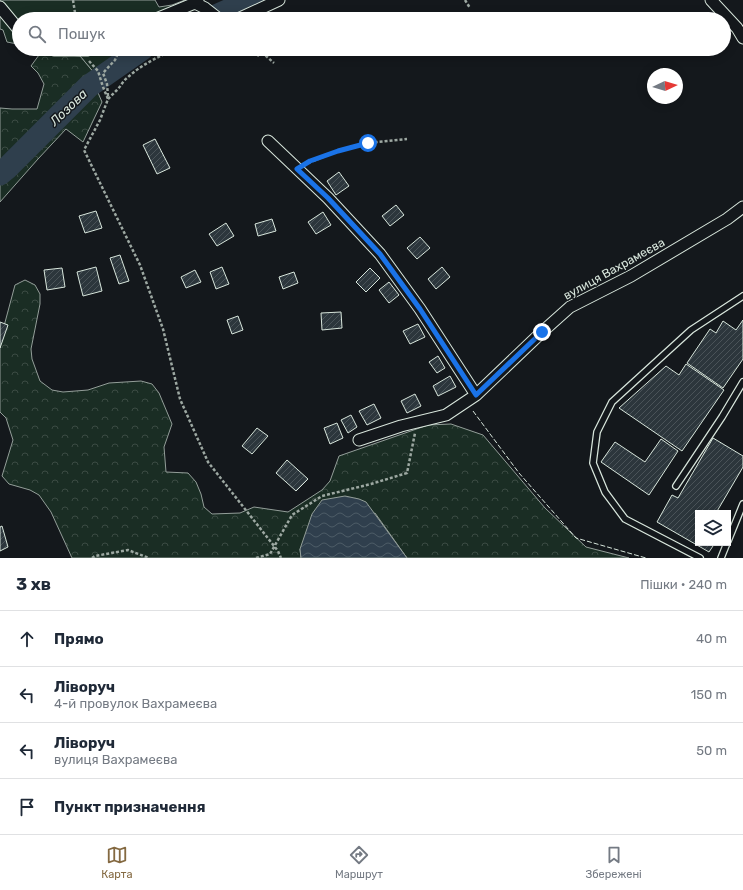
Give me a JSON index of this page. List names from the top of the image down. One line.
{"streets":{"street":["вулиця Вахрамеєва"]},"water":["Лозова"],"north":"right","page":{"search":"Пошук","heading":["3 хв","Пішки · 240 m"],"list":[["Прямо","40 m"],["Ліворуч","4-й провулок Вахрамеєва","150 m"],["Ліворуч","вулиця Вахрамеєва","50 m"],"Пункт призначення"],"nav":["Карта","Маршрут","Збережені"]}}
